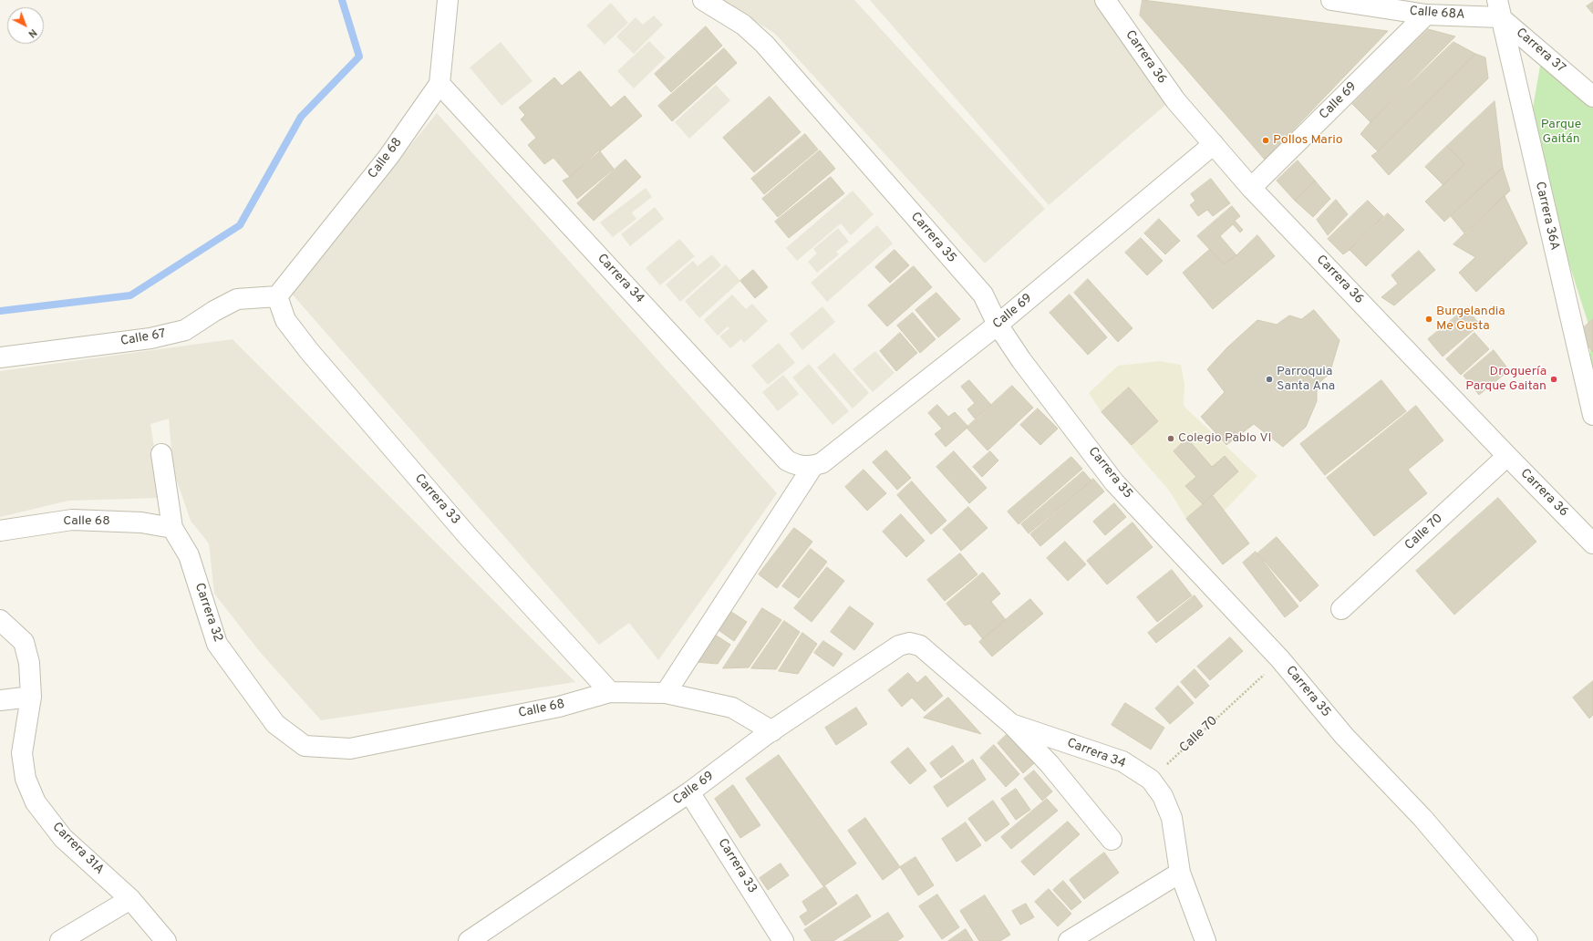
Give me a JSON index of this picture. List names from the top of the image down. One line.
{"streets":{"street":["Calle 68A","Carrera 37","Carrera 36","Calle 69","Calle 68","Carrera 36A","Carrera 35","Carrera 34","Calle 67","Carrera 33","Calle 70","Carrera 32","Carrera 31A"]},"crossings":[["Calle 68A","Carrera 37"],["Calle 68A","Calle 69"],["Calle 68A","Carrera 36A"],["Carrera 37","Carrera 36A"],["Carrera 36","Calle 69"],["Carrera 36","Calle 70"],["Calle 69","Calle 68"],["Calle 69","Carrera 35"],["Calle 69","Carrera 34"],["Calle 69","Carrera 33"],["Calle 68","Carrera 34"],["Calle 68","Calle 67"],["Calle 68","Carrera 33"],["Calle 68","Carrera 32"],["Carrera 35","Calle 70"],["Carrera 34","Calle 70"],["Calle 67","Carrera 33"]],"parks":["Parque Gaitán"],"places":["Pollos Mario","Burgelandia Me Gusta","Parroquia Santa Ana","Droguería Parque Gaitan","Colegio Pablo VI"],"north":"bottom right"}
